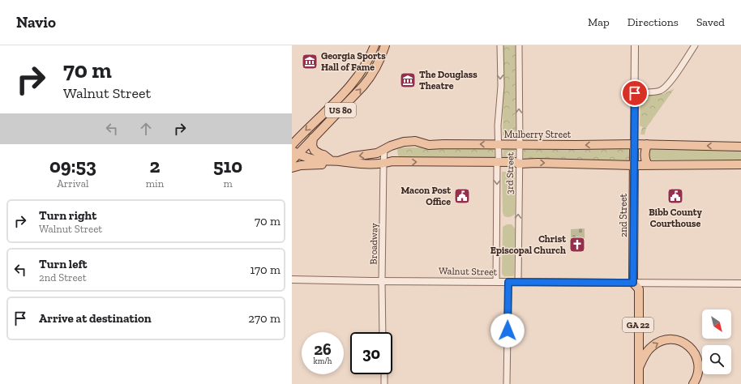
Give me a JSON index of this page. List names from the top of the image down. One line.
{"streets":{"main road":["US 80","Mulberry Street","2nd Street","GA 22"],"street":["3rd Street","Broadway","Walnut Street"]},"crossings":[["US 80","Mulberry Street"],["Mulberry Street","3rd Street"],["Mulberry Street","2nd Street"],["Mulberry Street","Broadway"],["3rd Street","Walnut Street"],["2nd Street","Walnut Street"],["Broadway","Walnut Street"]],"places":{"museum":["Georgia Sports Hall of Fame","The Douglass Theatre"],"public building":["Macon Post Office","Bibb County Courthouse"],"church":["Christ Episcopal Church"]},"north":"bottom right","page":{"header":"Navio","nav":["Map","Directions","Saved"],"turn":["70 m","Walnut Street"],"eta":["09:53","Arrival","2","min","510","m"],"list":[{"name":"Turn right","note":"Walnut Street","value":"70 m"},{"name":"Turn left","note":"2nd Street","value":"170 m"},{"name":"Arrive at destination","value":"270 m"}],"speed":"26 km/h","limit":"30"}}
